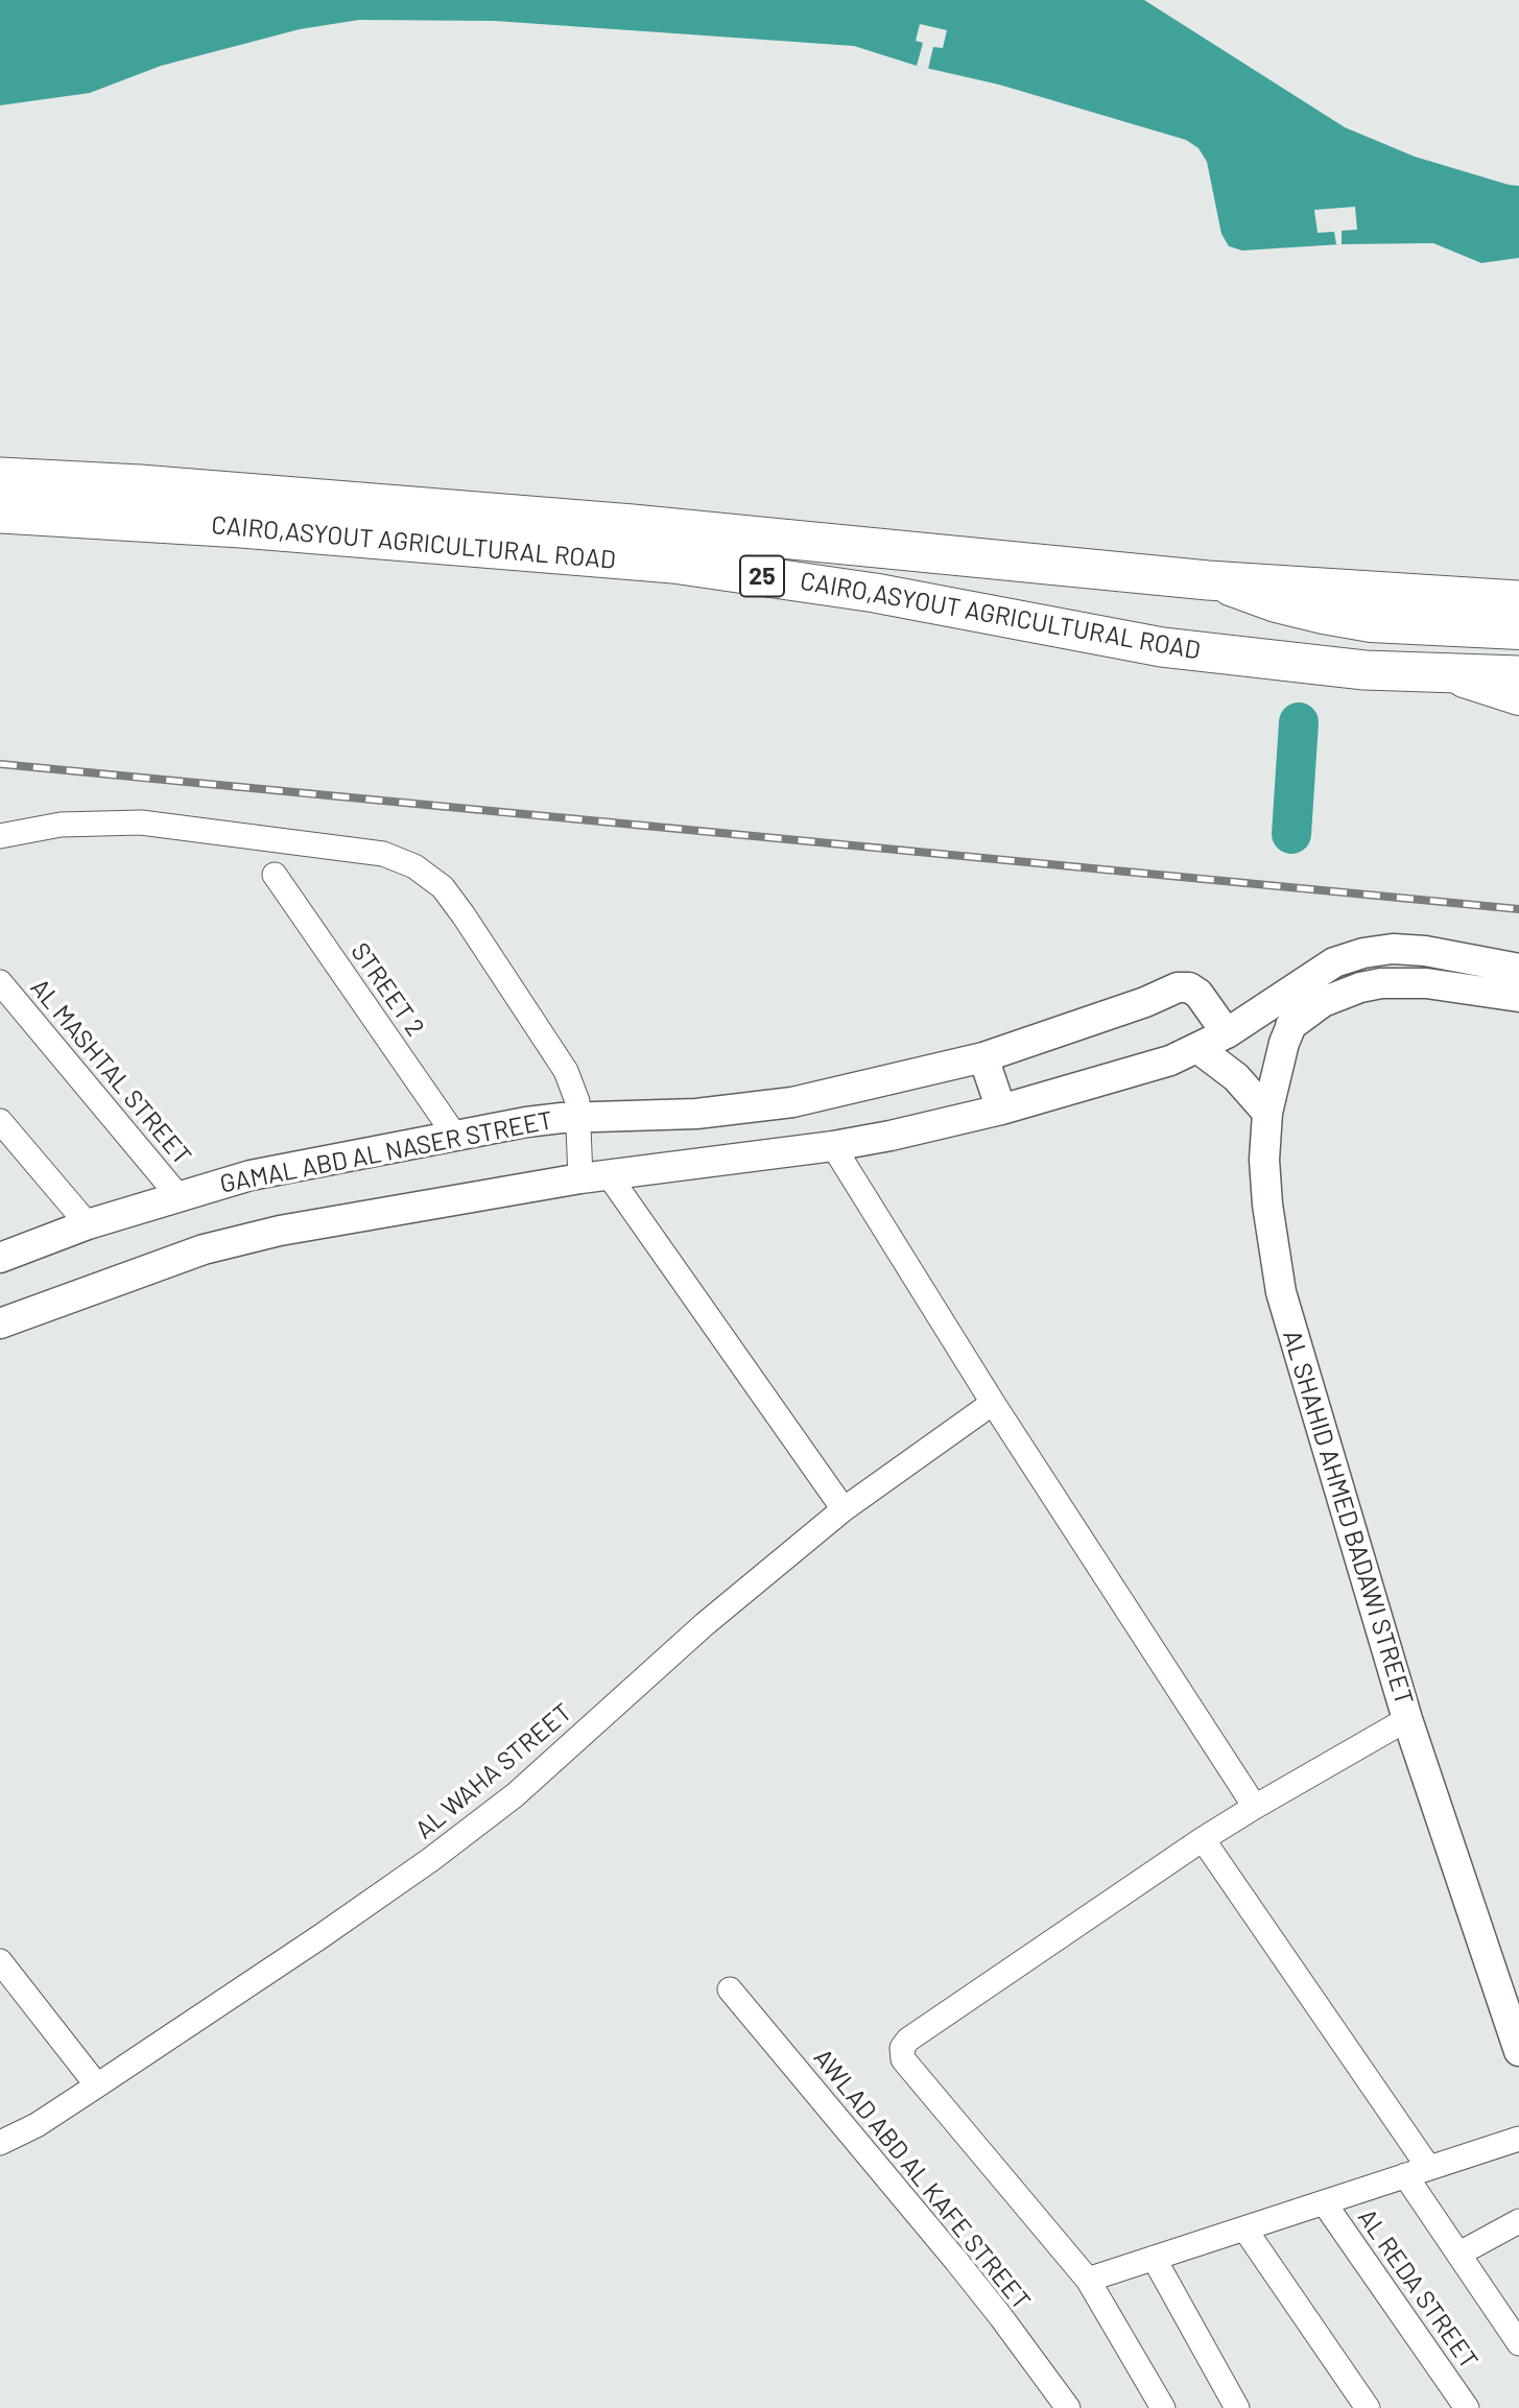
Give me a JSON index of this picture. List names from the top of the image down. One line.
{"streets":{"highway":["CAIRO,ASYOUT AGRICULTURAL ROAD","25"],"street":["STREET 2","AL MASHTAL STREET","GAMAL ABD AL NASER STREET","AL SHAHID AHMED BADAWI STREET","AL WAHA STREET","AWLAD ABD AL KAFE STREET","AL REDA STREET"]},"crossings":[["STREET 2","GAMAL ABD AL NASER STREET"],["AL MASHTAL STREET","GAMAL ABD AL NASER STREET"]]}
